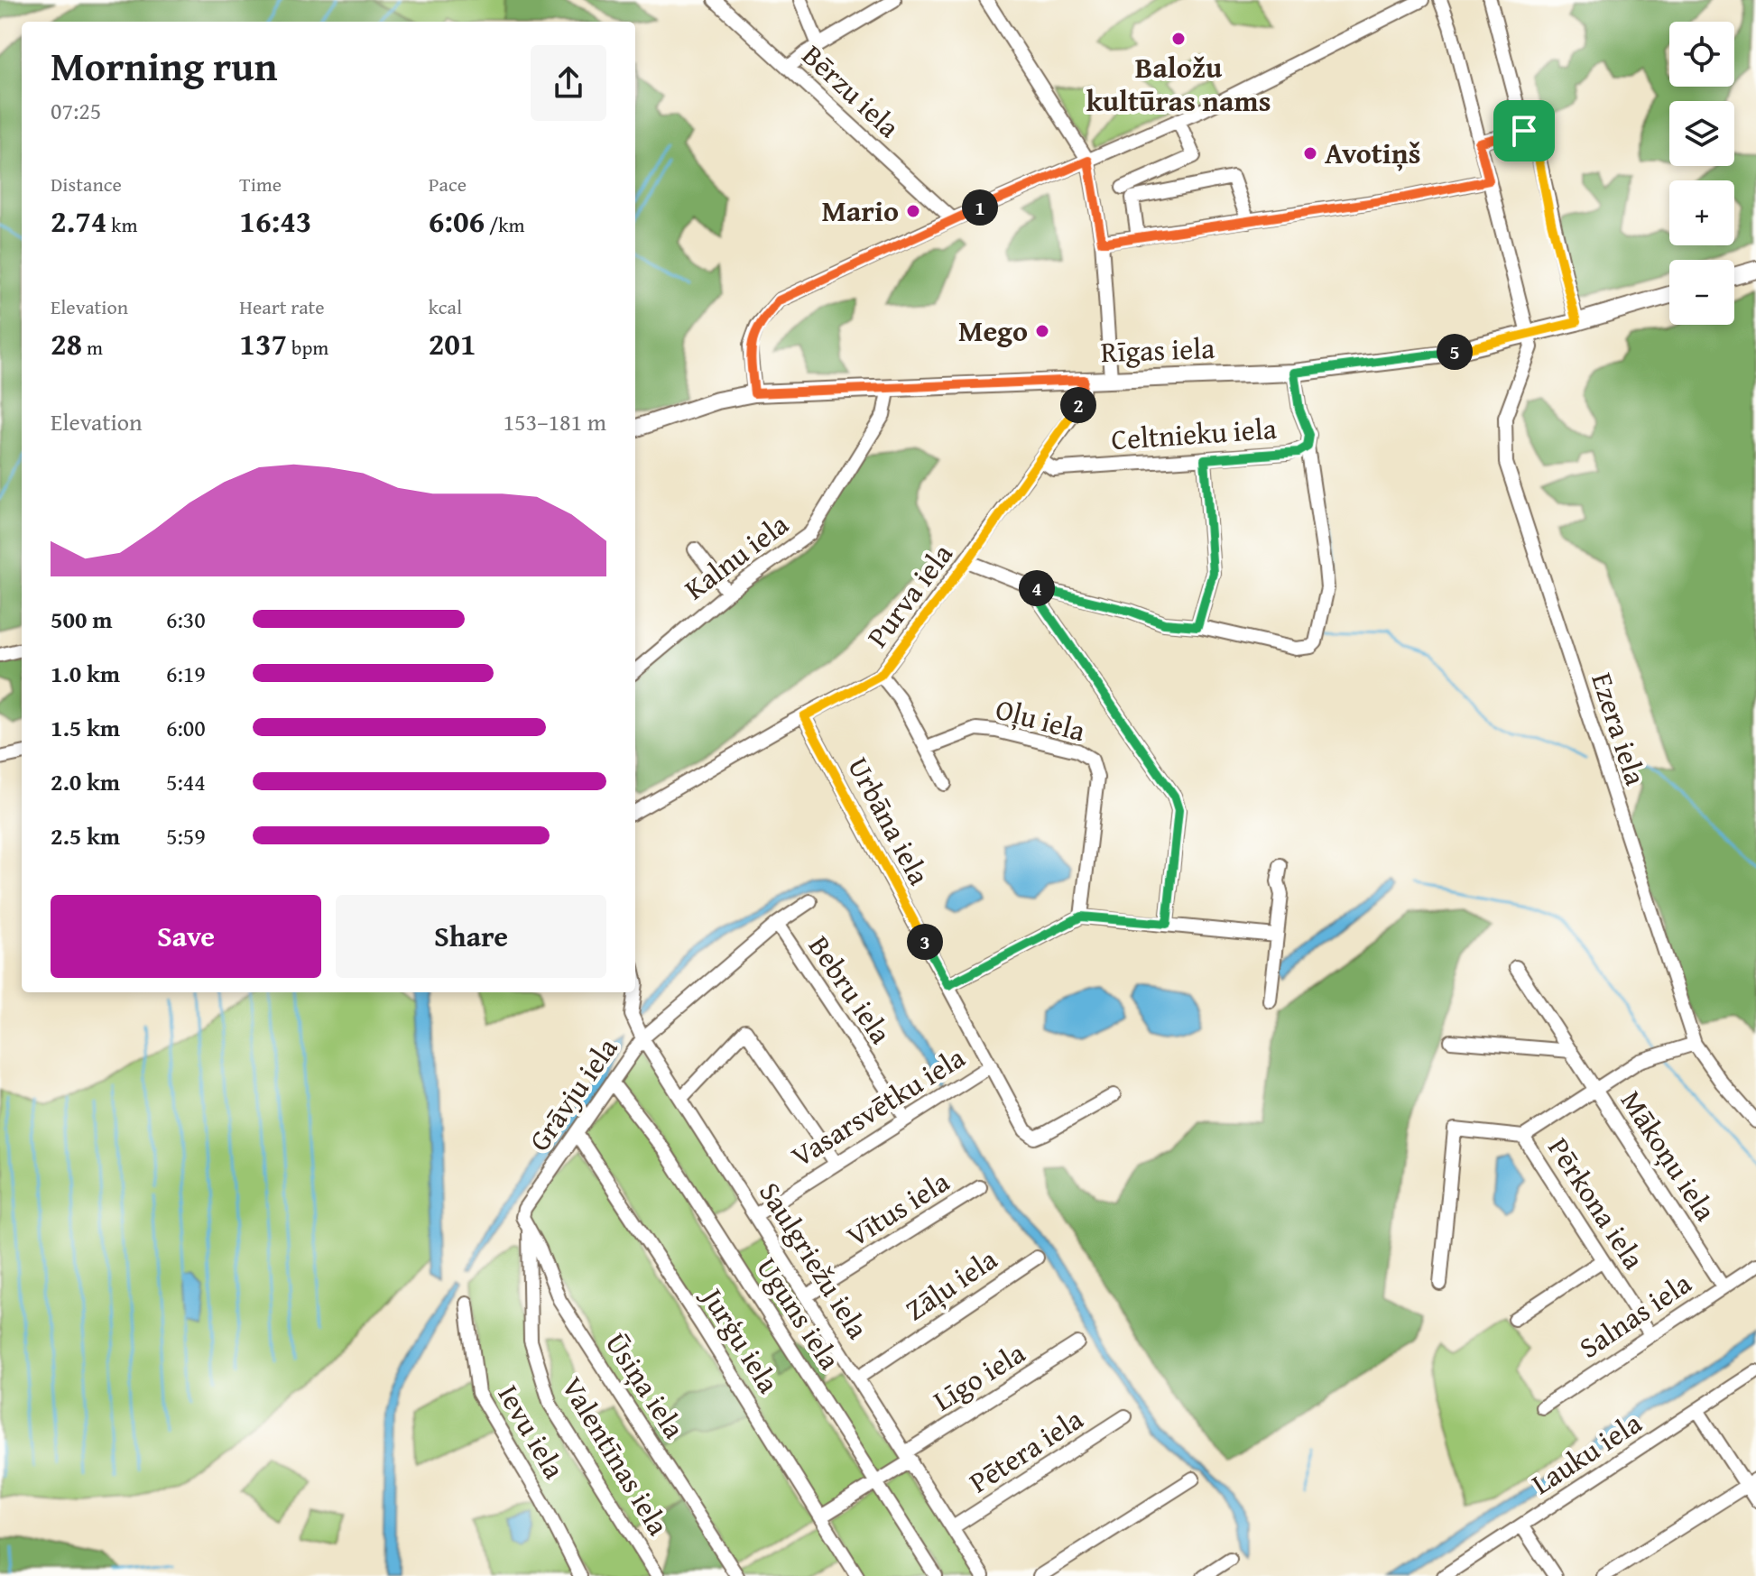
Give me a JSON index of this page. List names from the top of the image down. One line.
{"streets":{"main road":["Rīgas iela"],"street":["Bērzu iela","Celtnieku iela","Kalnu iela","Purva iela","Oļu iela","Ezera iela","Urbāna iela","Bebru iela","Grāvju iela","Vasarsvētku iela","Mākoņu iela","Pērkona iela","Vītus iela","Saulgriežu iela","Zāļu iela","Uguns iela","Salnas iela","Jurģu iela","Līgo iela","Ūsiņa iela","Ievu iela","Pētera iela","Lauku iela","Valentīnas iela"]},"crossings":[["Rīgas iela","Kalnu iela"],["Rīgas iela","Purva iela"],["Rīgas iela","Ezera iela"],["Celtnieku iela","Purva iela"],["Purva iela","Urbāna iela"],["Urbāna iela","Vasarsvētku iela"],["Bebru iela","Grāvju iela"],["Bebru iela","Vasarsvētku iela"],["Grāvju iela","Saulgriežu iela"],["Grāvju iela","Uguns iela"],["Grāvju iela","Jurģu iela"],["Grāvju iela","Ūsiņa iela"],["Vasarsvētku iela","Saulgriežu iela"],["Mākoņu iela","Salnas iela"],["Pērkona iela","Salnas iela"],["Vītus iela","Saulgriežu iela"],["Saulgriežu iela","Zāļu iela"],["Saulgriežu iela","Līgo iela"],["Saulgriežu iela","Pētera iela"],["Uguns iela","Līgo iela"],["Jurģu iela","Līgo iela"],["Ūsiņa iela","Valentīnas iela"]],"places":["Baložu kultūras nams","Avotiņš","Mario","Mego"],"page":{"map_buttons":["+","−"],"heading":["Morning run","07:25"],"stats":[["Distance","2.74 km"],["Time","16:43"],["Pace","6:06 /km"],["Elevation","28 m"],["Heart rate","137 bpm"],["kcal","201"]],"pins":["1","5","2","4","3"],"chart":["Elevation","153–181 m"],"list":[{"name":"500 m","note":"6:30"},{"name":"1.0 km","note":"6:19"},{"name":"1.5 km","note":"6:00"},{"name":"2.0 km","note":"5:44"},{"name":"2.5 km","note":"5:59"}],"buttons":["Save","Share"]}}
